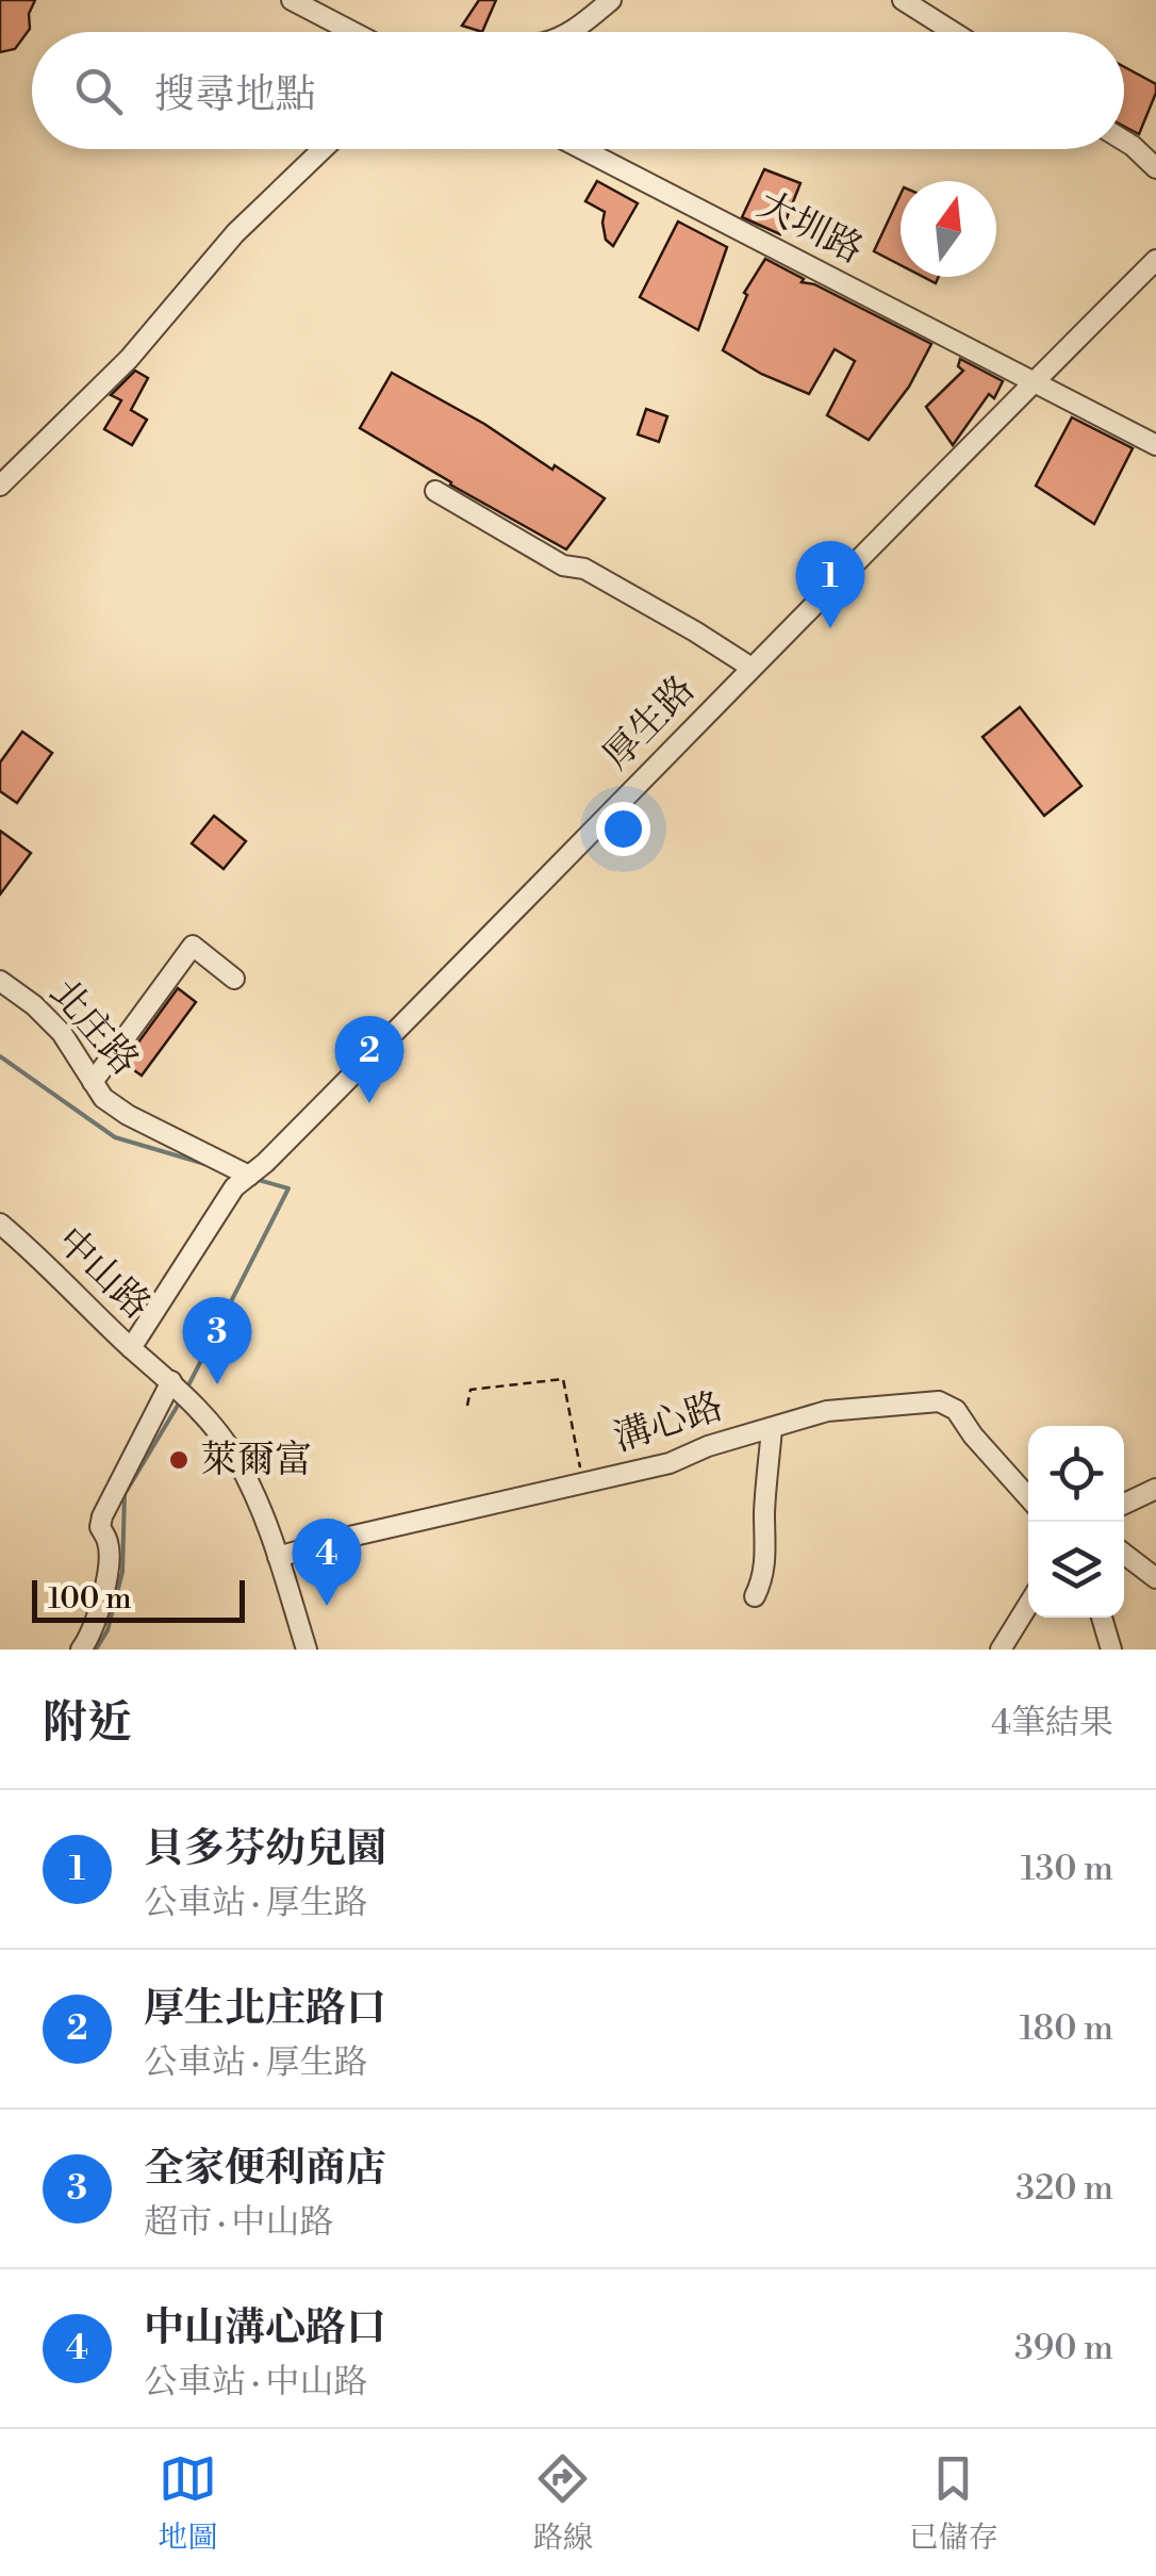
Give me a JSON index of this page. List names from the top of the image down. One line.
{"streets":{"street":["大圳路","厚生路","北庄路","中山路","溝心路"]},"crossings":[["大圳路","厚生路"],["厚生路","北庄路"],["厚生路","中山路"],["中山路","溝心路"]],"places":["萊爾富"],"scale_bar":"100 m","north":"top","page":{"search":"搜尋地點","pins":["1","2","3","4"],"scale":"100 m","heading":["附近","4筆結果"],"list":[{"mark":"1","name":"貝多芬幼兒園","note":"公車站 · 厚生路","value":"130 m"},{"mark":"2","name":"厚生北庄路口","note":"公車站 · 厚生路","value":"180 m"},{"mark":"3","name":"全家便利商店","note":"超市 · 中山路","value":"320 m"},{"mark":"4","name":"中山溝心路口","note":"公車站 · 中山路","value":"390 m"}],"nav":["地圖","路線","已儲存"]}}
